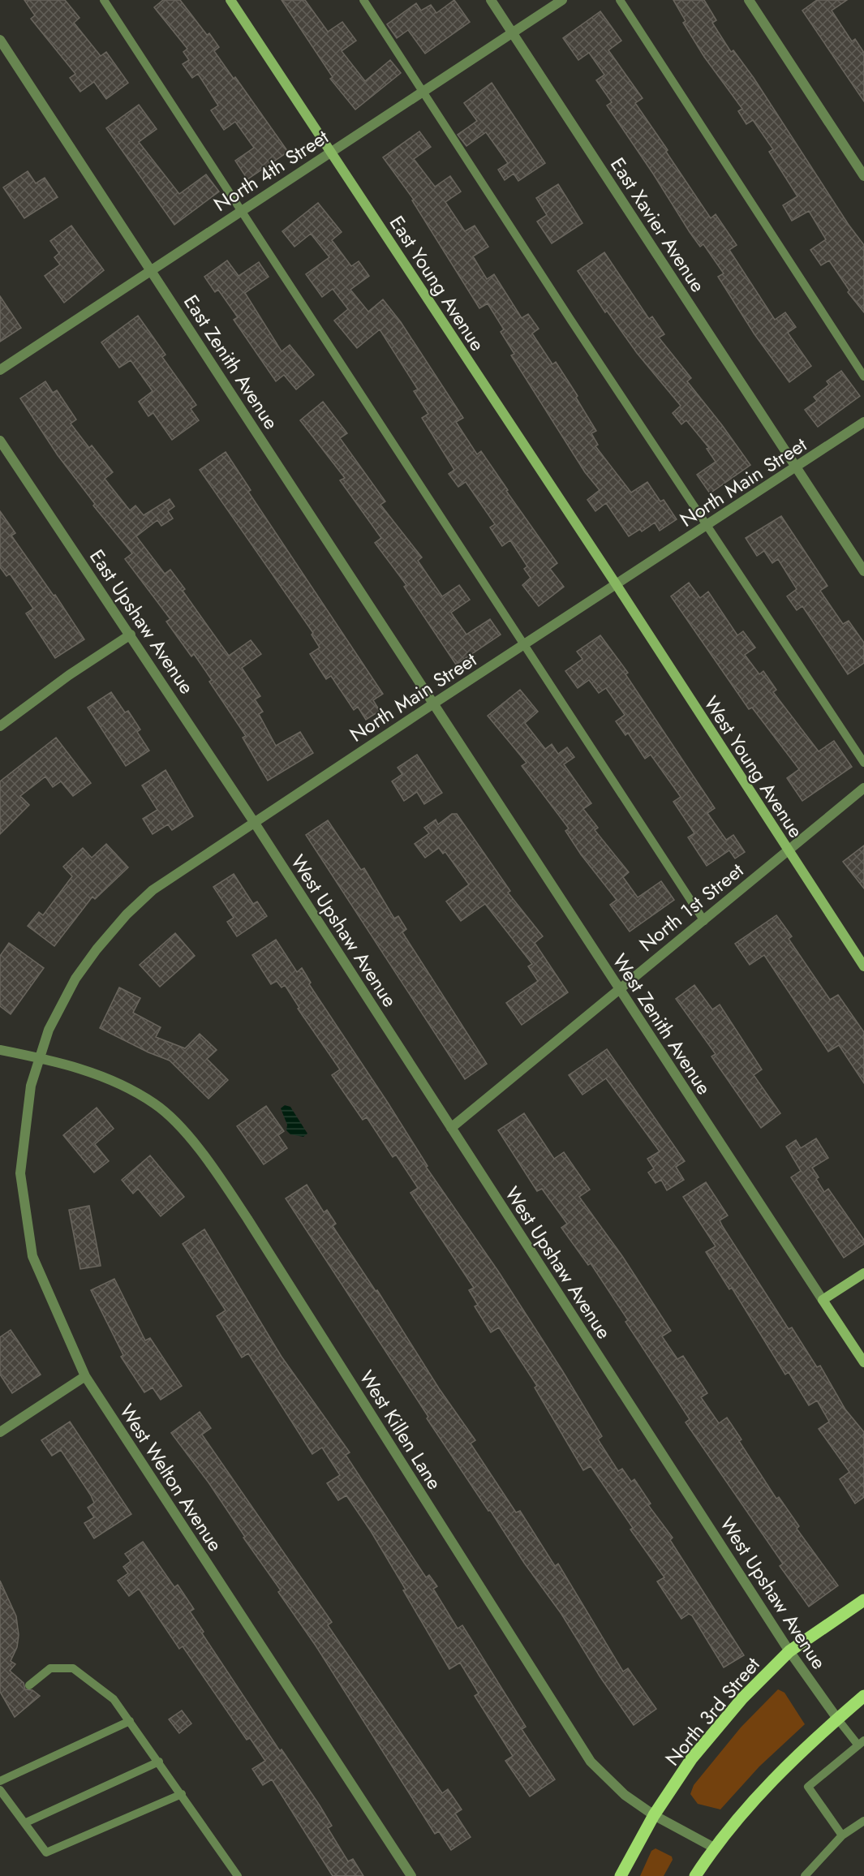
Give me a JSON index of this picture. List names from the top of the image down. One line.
{"streets":{"main road":["North 3rd Street"],"street":["North 4th Street","East Xavier Avenue","East Young Avenue","East Zenith Avenue","North Main Street","East Upshaw Avenue","West Young Avenue","North 1st Street","West Upshaw Avenue","West Zenith Avenue","West Killen Lane","West Welton Avenue"]},"crossings":[["North 4th Street","East Xavier Avenue"],["North 4th Street","East Young Avenue"],["North 4th Street","East Zenith Avenue"],["East Xavier Avenue","North Main Street"],["East Young Avenue","North Main Street"],["East Young Avenue","West Young Avenue"],["East Zenith Avenue","North Main Street"],["East Zenith Avenue","West Zenith Avenue"],["North Main Street","East Upshaw Avenue"],["North Main Street","West Young Avenue"],["North Main Street","West Upshaw Avenue"],["North Main Street","West Zenith Avenue"],["North Main Street","West Killen Lane"],["North Main Street","West Welton Avenue"],["East Upshaw Avenue","West Upshaw Avenue"],["West Young Avenue","North 1st Street"],["North 1st Street","West Upshaw Avenue"],["North 1st Street","West Zenith Avenue"],["West Upshaw Avenue","North 3rd Street"],["West Killen Lane","West Welton Avenue"],["West Killen Lane","North 3rd Street"]]}
